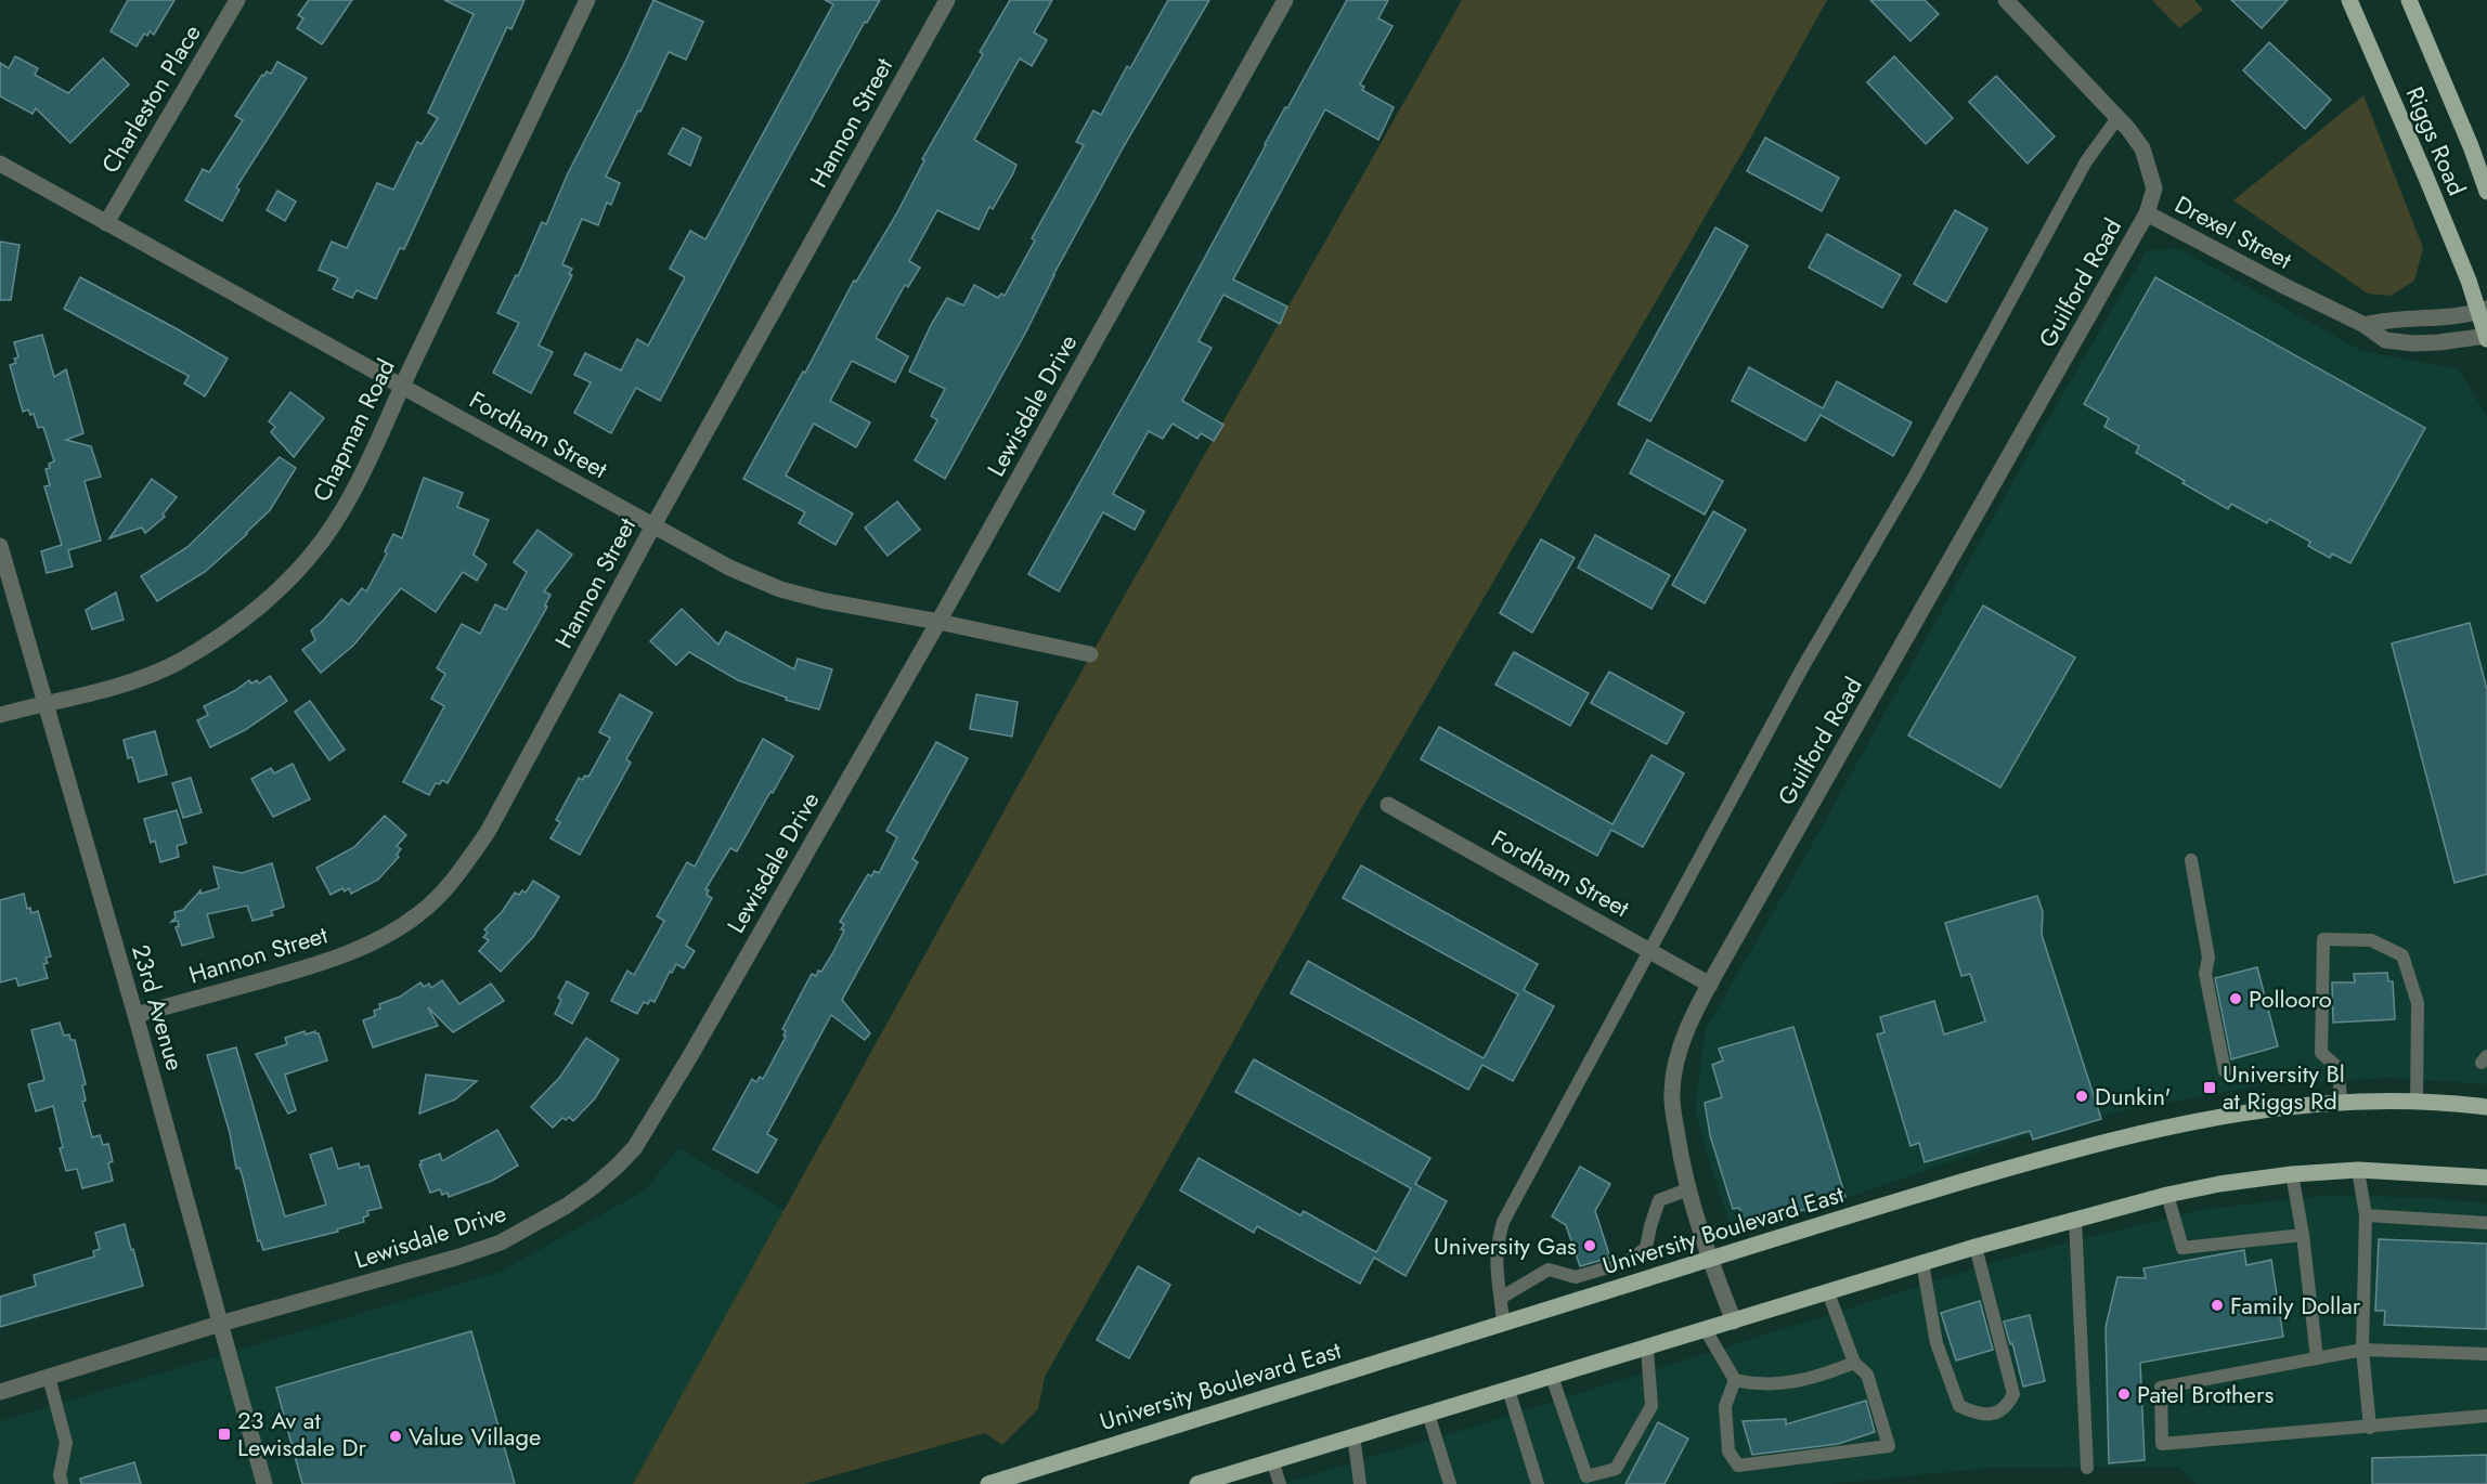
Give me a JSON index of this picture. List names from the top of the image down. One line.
{"streets":{"main road":["Riggs Road","University Boulevard East"],"street":["Charleston Place","Hannon Street","Drexel Street","Guilford Road","Lewisdale Drive","Chapman Road","Fordham Street","23rd Avenue"]},"crossings":[["Charleston Place","Fordham Street"],["Hannon Street","Fordham Street"],["Hannon Street","23rd Avenue"],["Riggs Road","Drexel Street"],["Drexel Street","Guilford Road"],["Guilford Road","Fordham Street"],["Guilford Road","University Boulevard East"],["Lewisdale Drive","Fordham Street"],["Lewisdale Drive","23rd Avenue"],["Chapman Road","Fordham Street"],["Chapman Road","23rd Avenue"]],"places":{"other":["Pollooro","Dunkin'","University Gas","Family Dollar","Patel Brothers","Value Village"],"transit":["University Bl at Riggs Rd","23 Av at Lewisdale Dr"]}}
